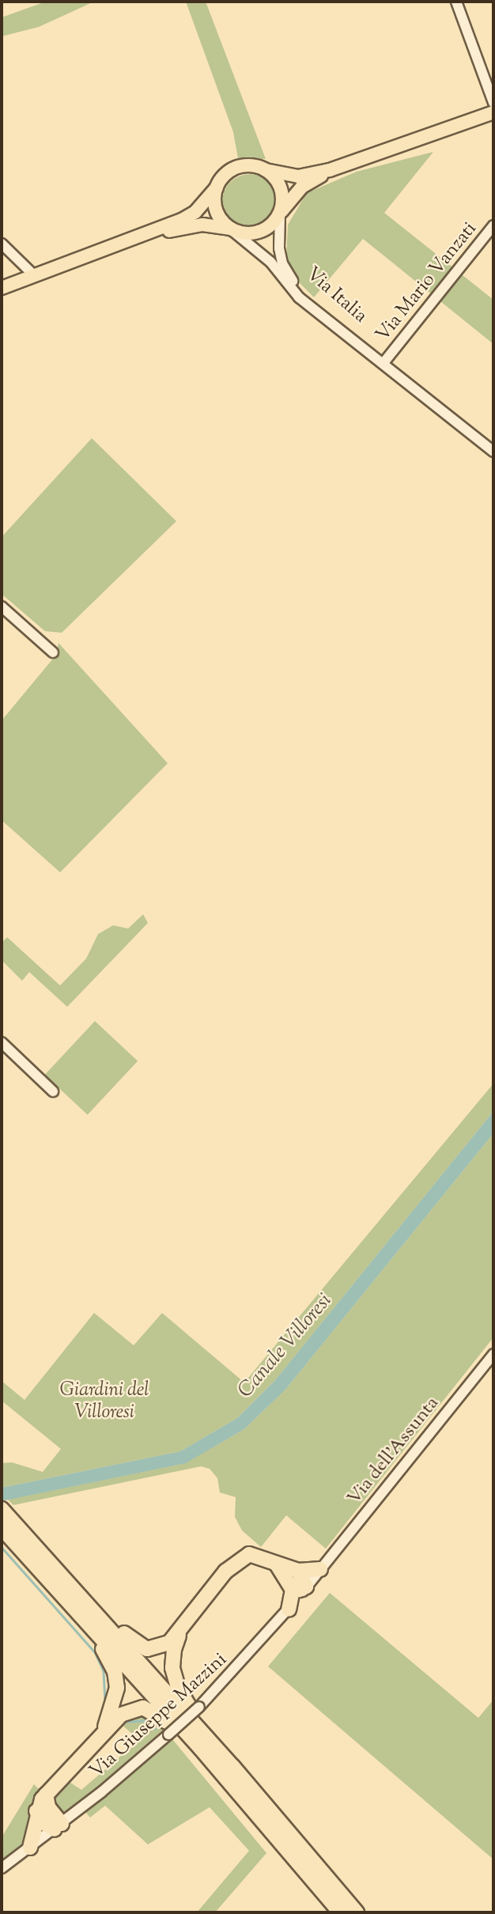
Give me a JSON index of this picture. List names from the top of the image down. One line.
{"streets":{"street":["Via Mario Vanzati","Via Italia","Via dell'Assunta","Via Giuseppe Mazzini"]},"crossings":[["Via Mario Vanzati","Via Italia"],["Via dell'Assunta","Via Giuseppe Mazzini"]],"water":["Canale Villoresi"],"parks":["Giardini del Villoresi"]}
